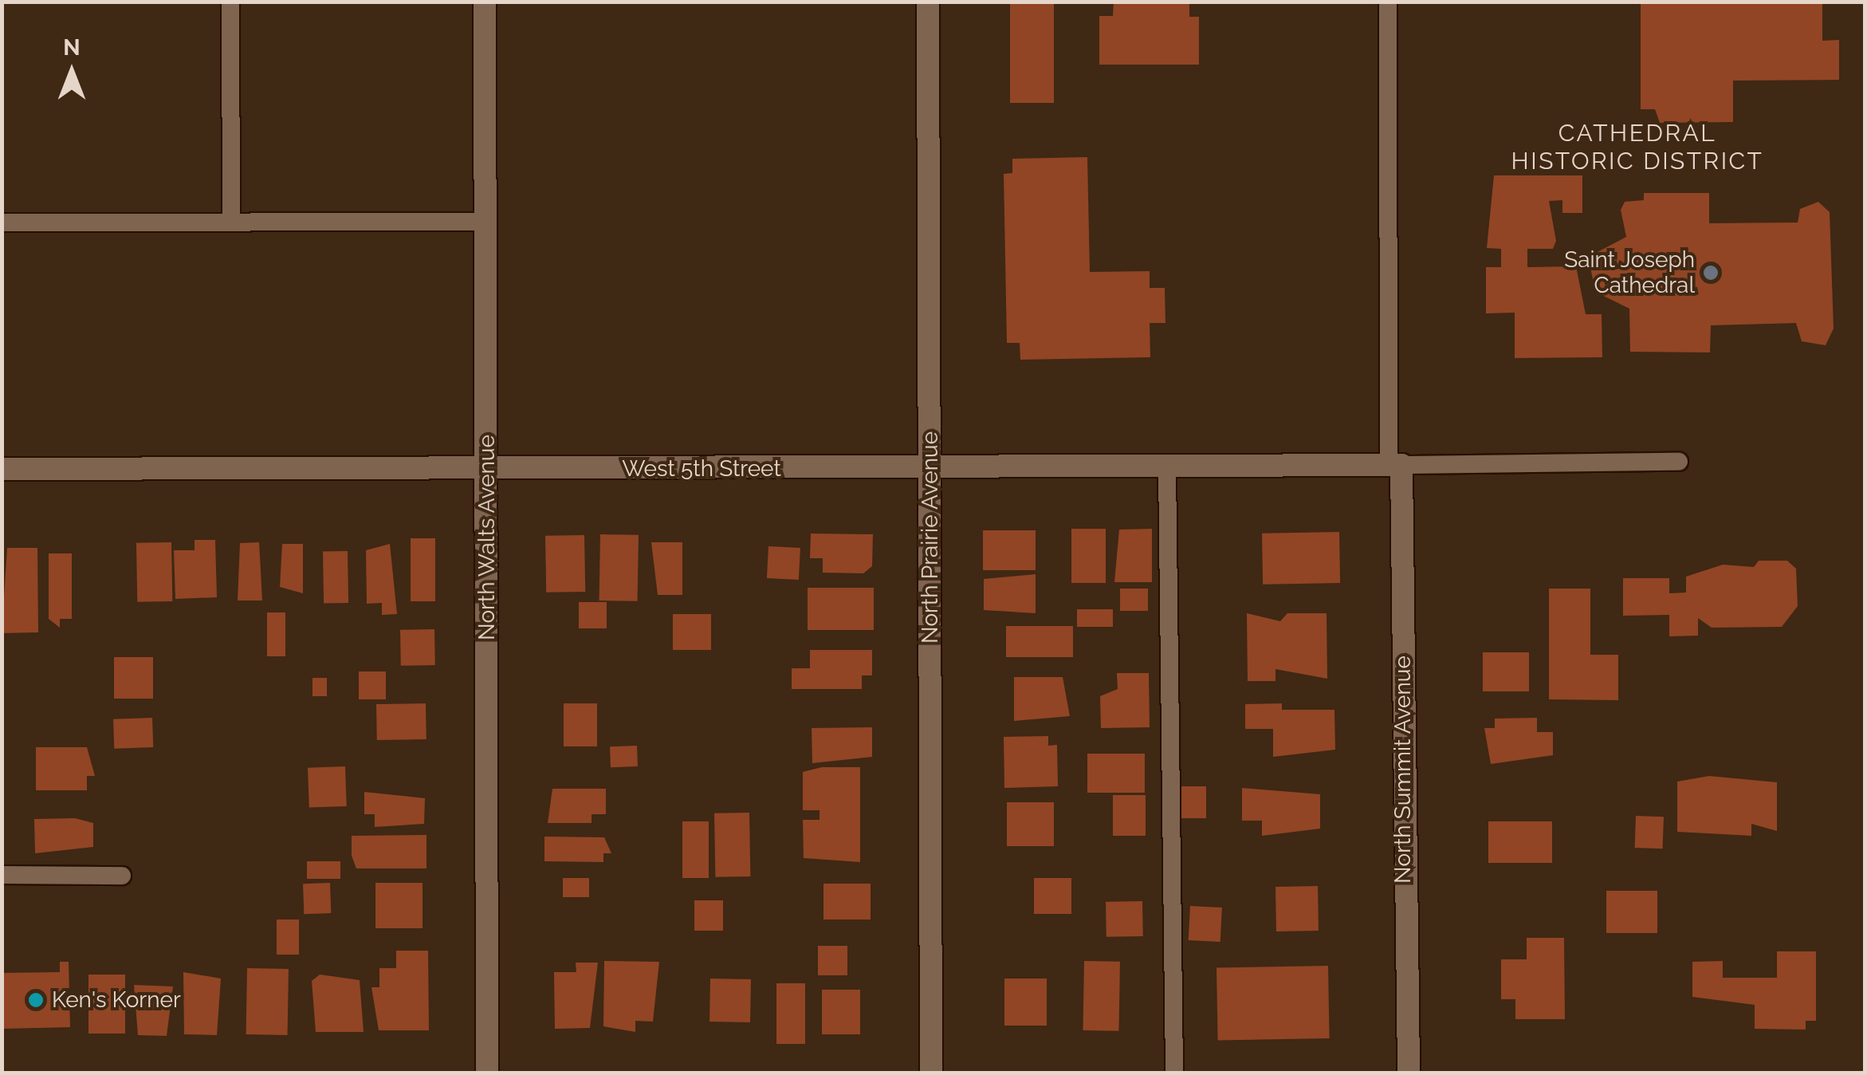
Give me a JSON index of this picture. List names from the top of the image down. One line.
{"streets":{"street":["West 5th Street","North Walts Avenue","North Prairie Avenue","North Summit Avenue"]},"crossings":[["West 5th Street","North Walts Avenue"],["West 5th Street","North Prairie Avenue"],["West 5th Street","North Summit Avenue"]],"districts":["CATHEDRAL HISTORIC DISTRICT"],"places":["Saint Joseph Cathedral","Ken's Korner"],"north":"top"}
